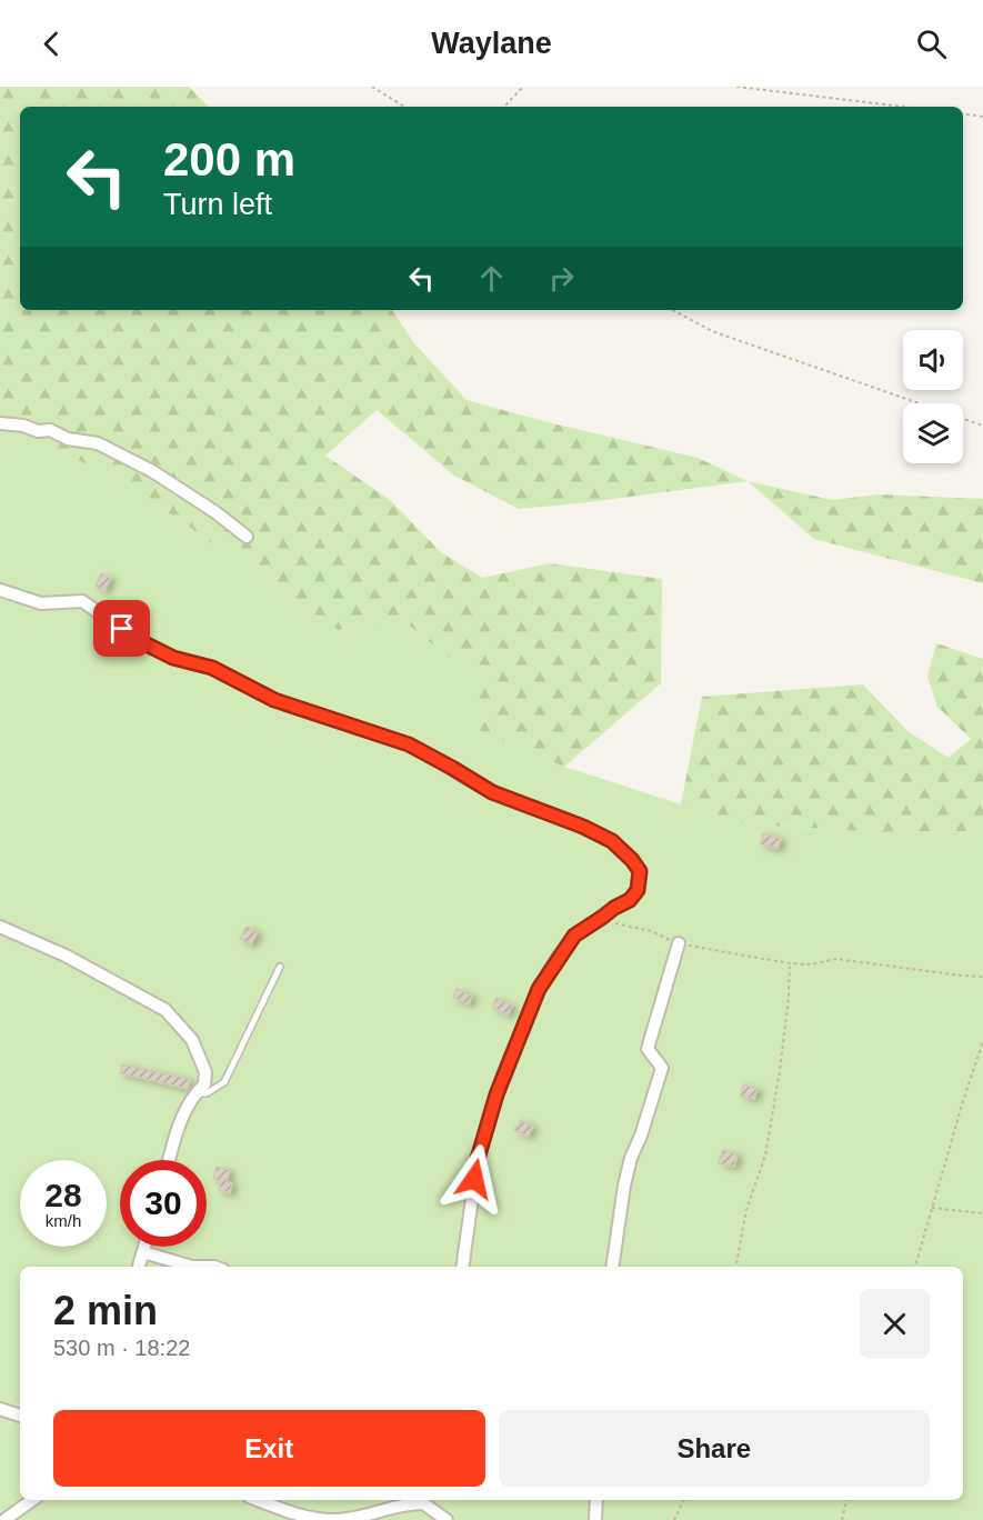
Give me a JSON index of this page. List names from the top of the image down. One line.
{"page":{"header":"Waylane","turn":["200 m","Turn left"],"speed":"28 km/h","limit":"30","heading":["2 min","530 m · 18:22"],"buttons":["Exit","Share"]}}
